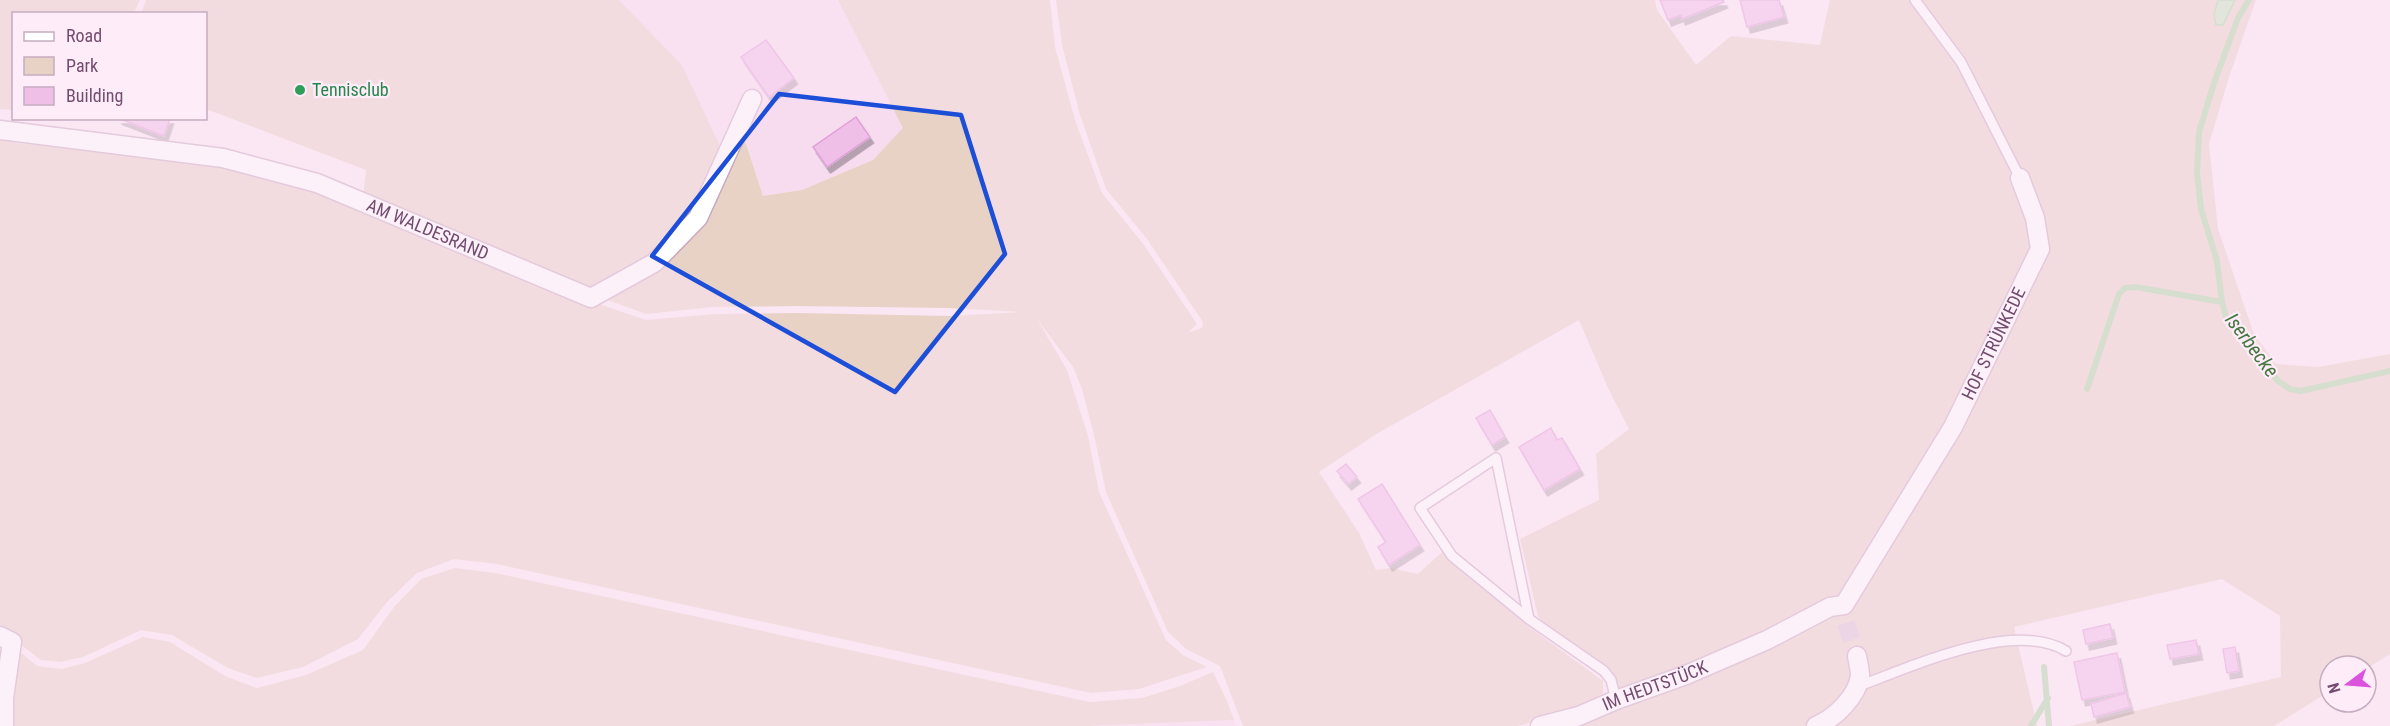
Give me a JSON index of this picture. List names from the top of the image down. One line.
{"streets":{"street":["AM WALDESRAND","HOF STRÜNKEDE","IM HEDTSTÜCK"]},"crossings":[["HOF STRÜNKEDE","IM HEDTSTÜCK"]],"water":["Iserbecke"],"places":["Tennisclub"],"legend":["Road","Park","Building"],"north":"left"}
